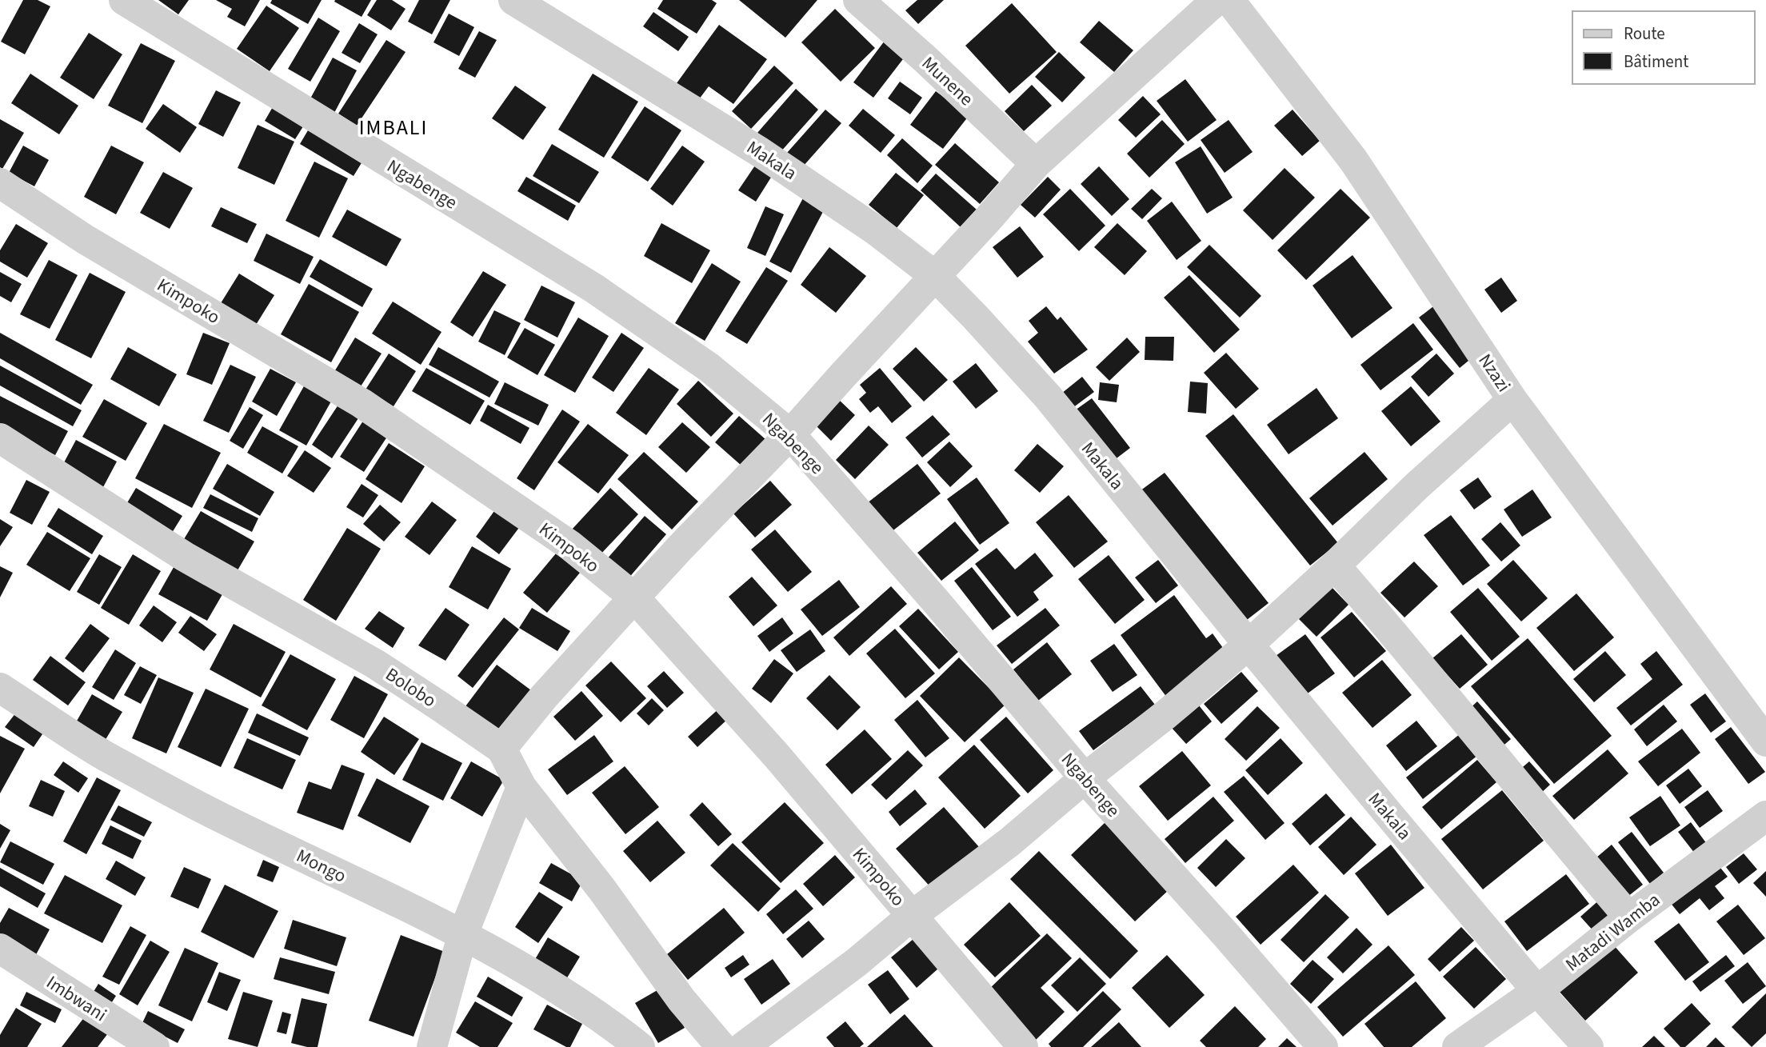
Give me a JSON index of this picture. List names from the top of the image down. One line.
{"streets":{"street":["Munene","Makala","Ngabenge","Kimpoko","Nzazi","Bolobo","Mongo","Matadi Wamba","Imbwani"]},"crossings":[["Makala","Matadi Wamba"]],"districts":["IMBALI"],"legend":["Route","Bâtiment"]}
